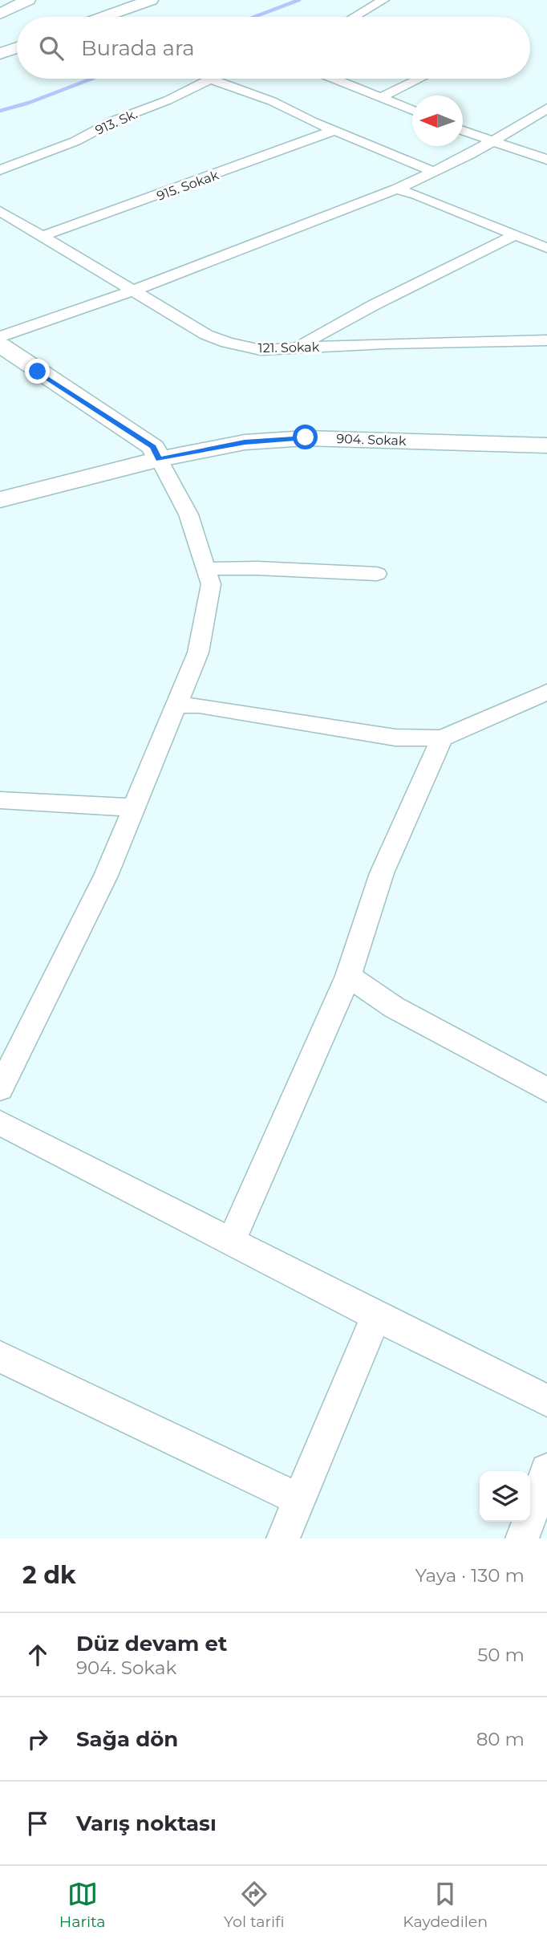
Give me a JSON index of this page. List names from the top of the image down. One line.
{"streets":{"street":["913. Sk.","915. Sokak","121. Sokak","904. Sokak"]},"crossings":[["915. Sokak","121. Sokak"]],"north":"left","page":{"search":"Burada ara","heading":["2 dk","Yaya · 130 m"],"list":[["Düz devam et","904. Sokak","50 m"],["Sağa dön","80 m"],"Varış noktası"],"nav":["Harita","Yol tarifi","Kaydedilen"]}}
